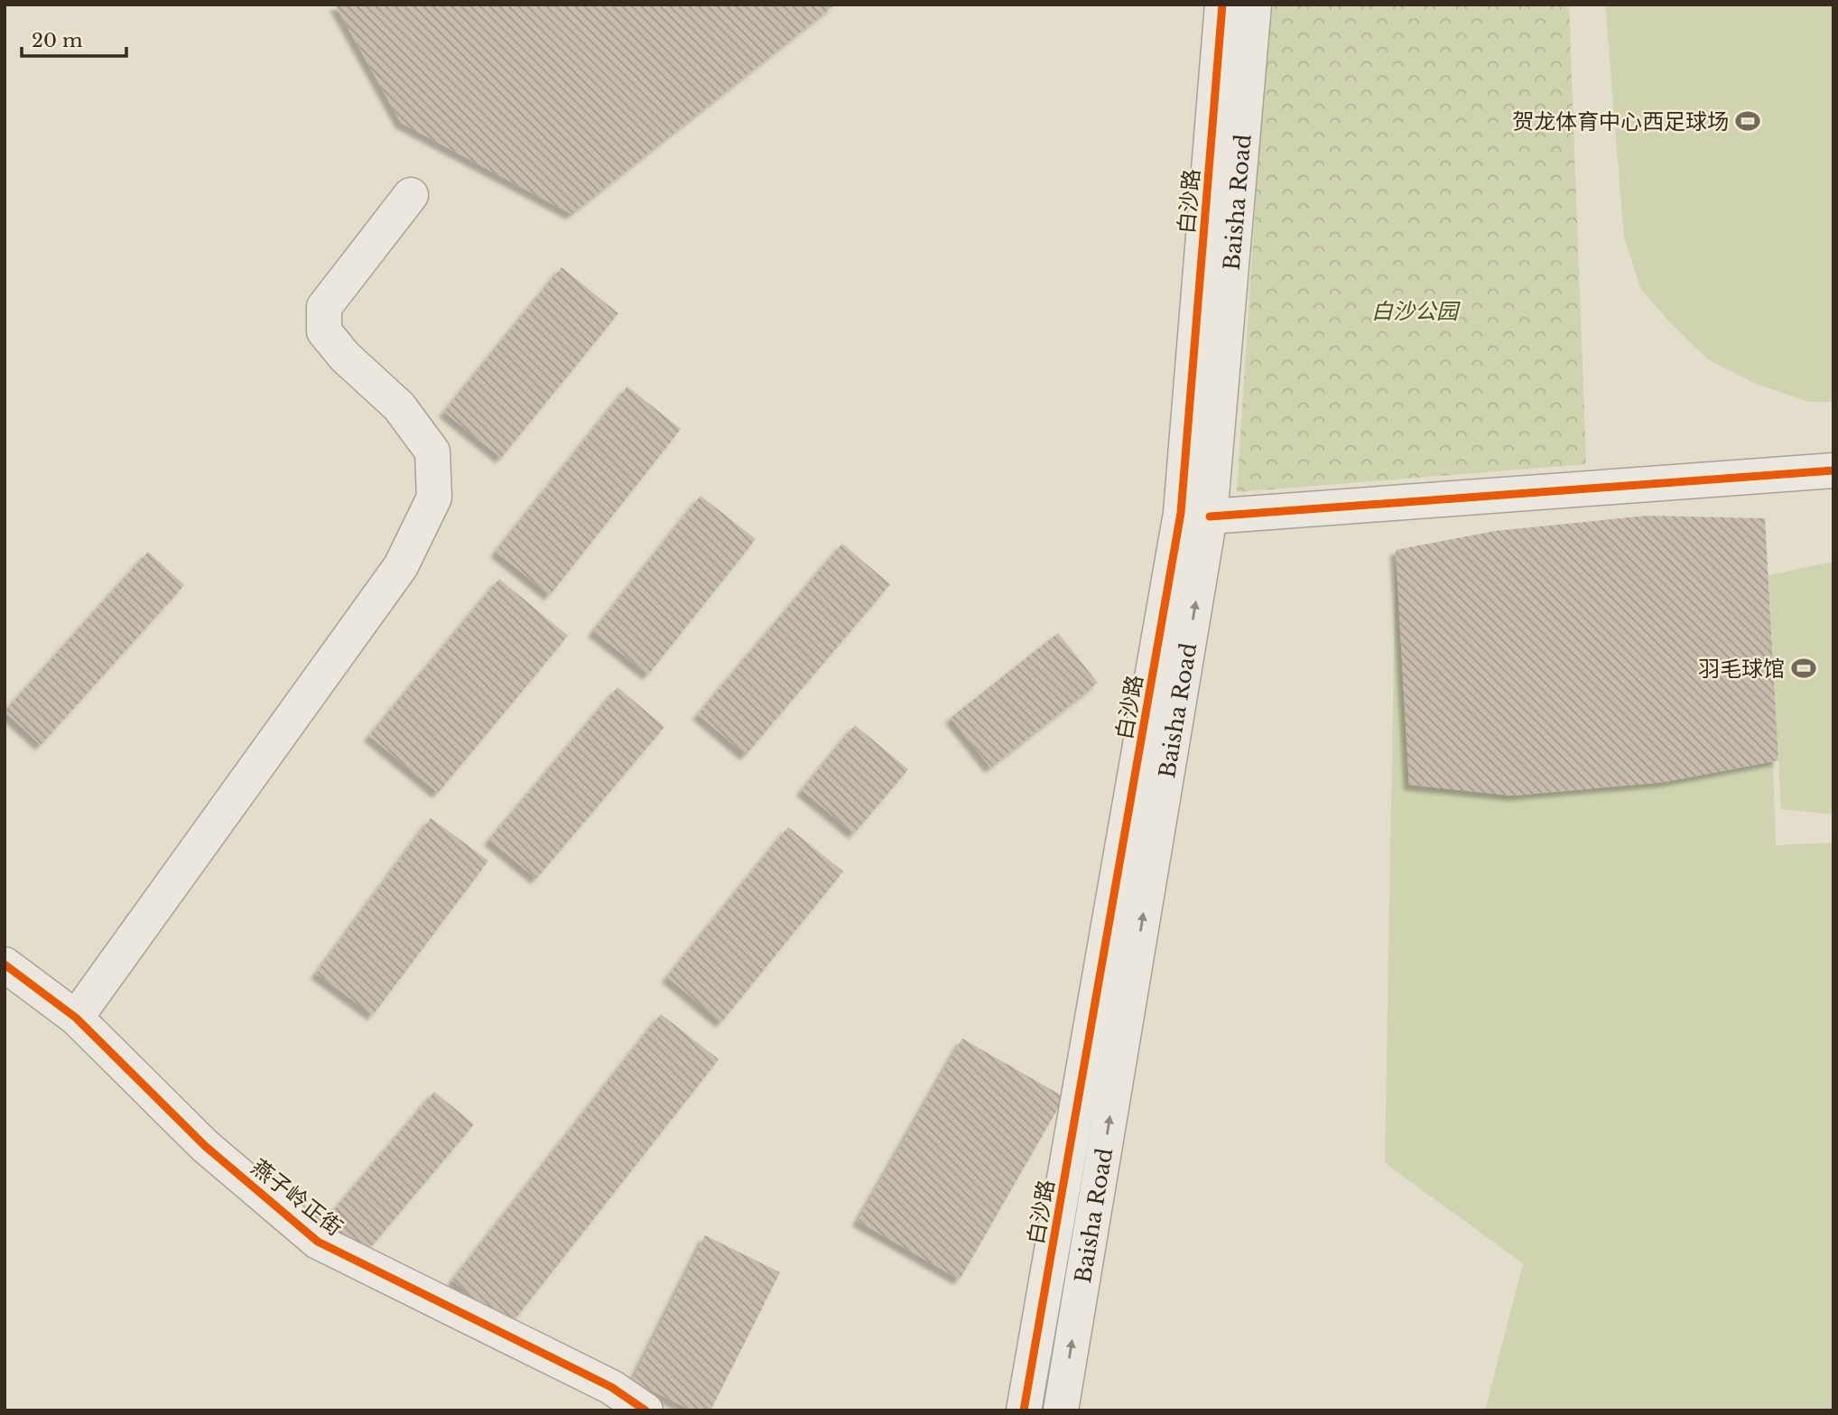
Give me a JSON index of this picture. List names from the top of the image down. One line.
{"streets":{"street":["白沙路","Baisha Road","燕子岭正街"]},"one_way":["Baisha Road"],"parks":["白沙公园"],"places":{"sports":["贺龙体育中心西足球场","羽毛球馆"]},"scale_bar":"20 m"}
